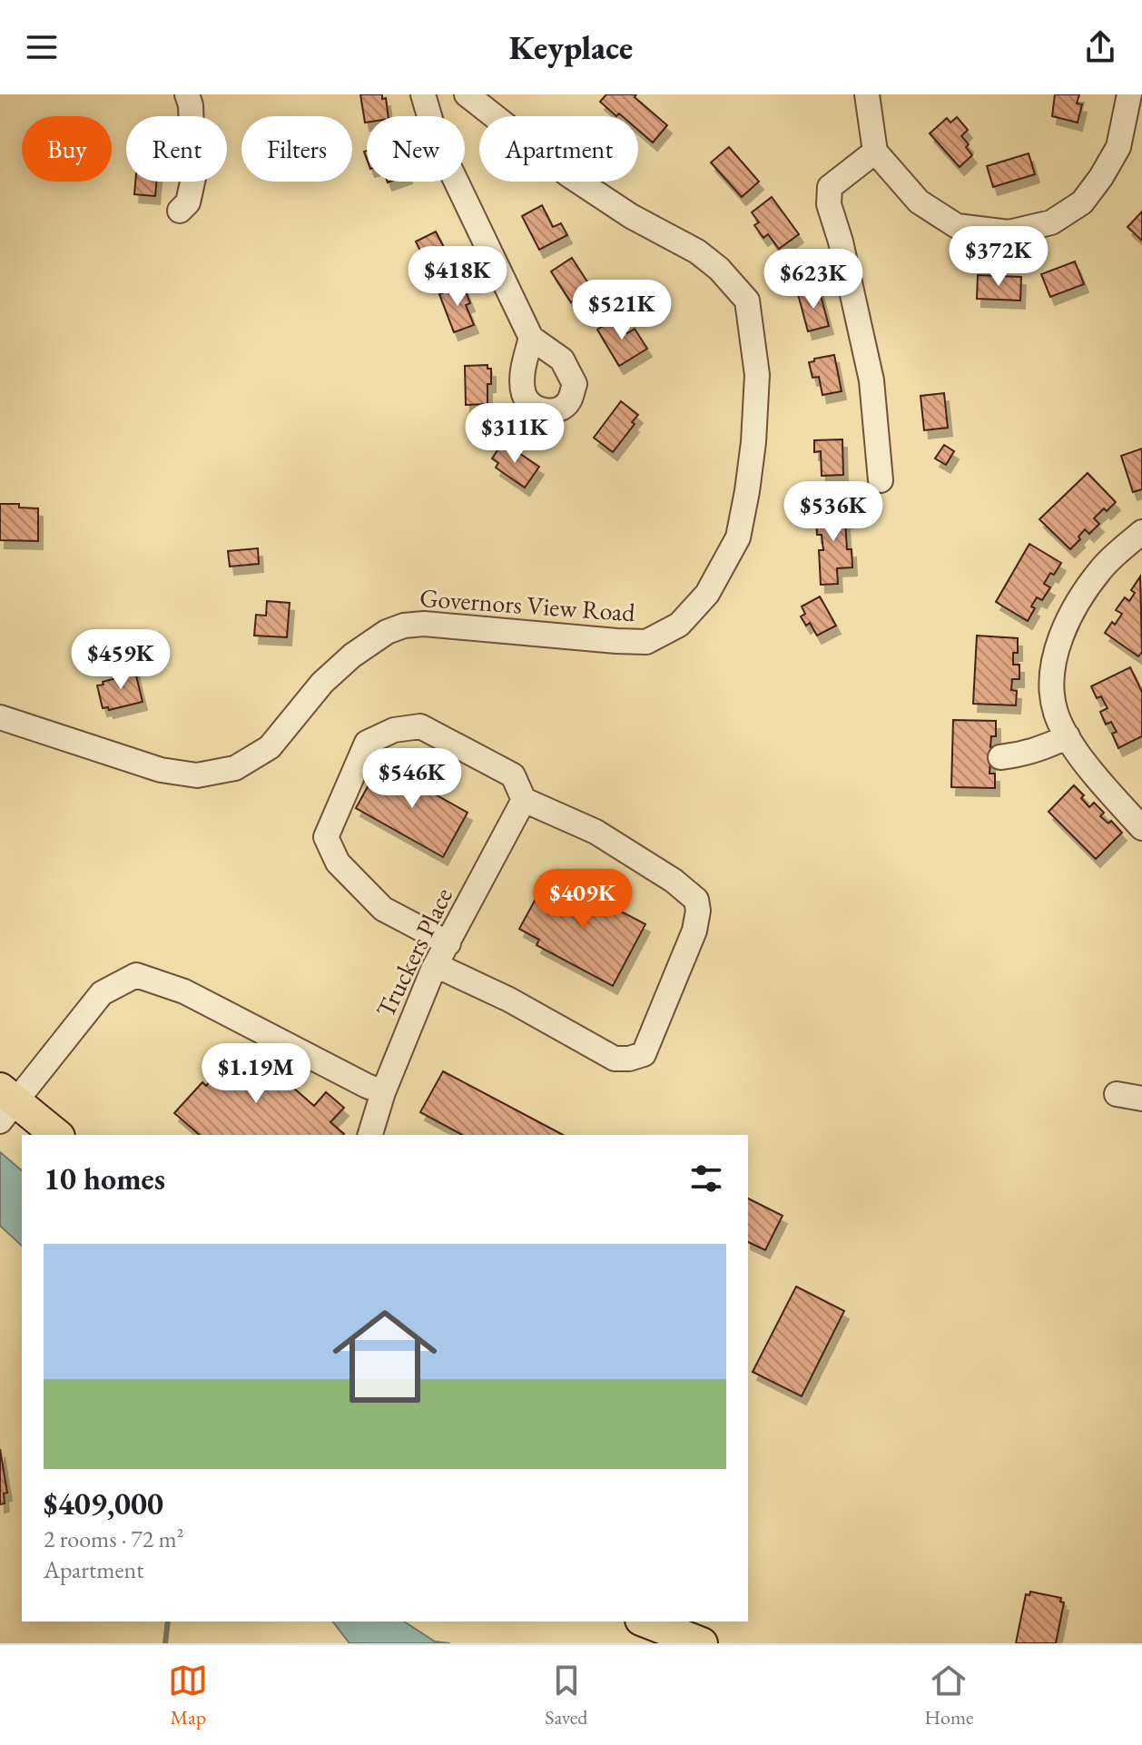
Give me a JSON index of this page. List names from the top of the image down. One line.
{"streets":{"street":["Governors View Road","Truckers Place"]},"page":{"header":"Keyplace","chip":["Buy","Rent","Filters","New","Apartment"],"price":["$372K","$418K","$623K","$521K","$311K","$536K","$459K","$546K","$409K","$1.19M"],"heading":"10 homes","list":[{"name":"$409,000","note":"2 rooms · 72 m² · Apartment"}],"tabs":["Map","Saved","Home"]}}
